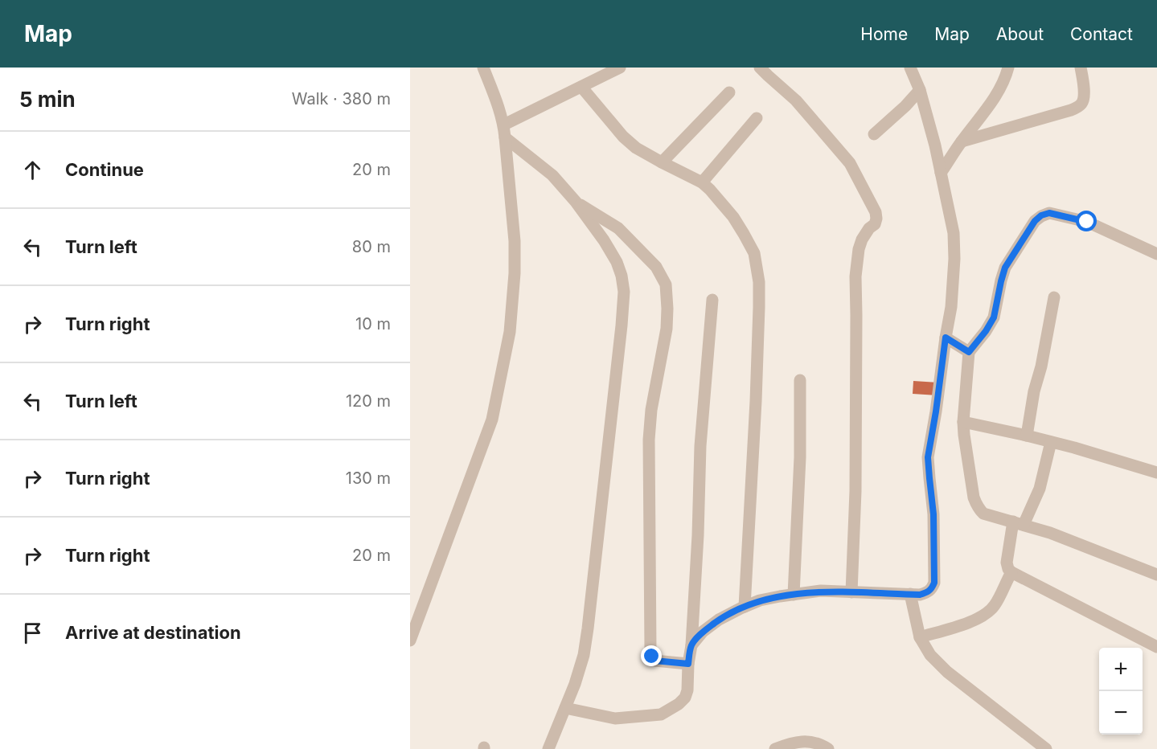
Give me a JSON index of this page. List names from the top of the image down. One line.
{"page":{"header":"Map","nav":["Home","Map","About","Contact"],"heading":["5 min","Walk · 380 m"],"list":[["Continue","20 m"],["Turn left","80 m"],["Turn right","10 m"],["Turn left","120 m"],["Turn right","130 m"],["Turn right","20 m"],"Arrive at destination"],"map_buttons":["+","−"]}}
